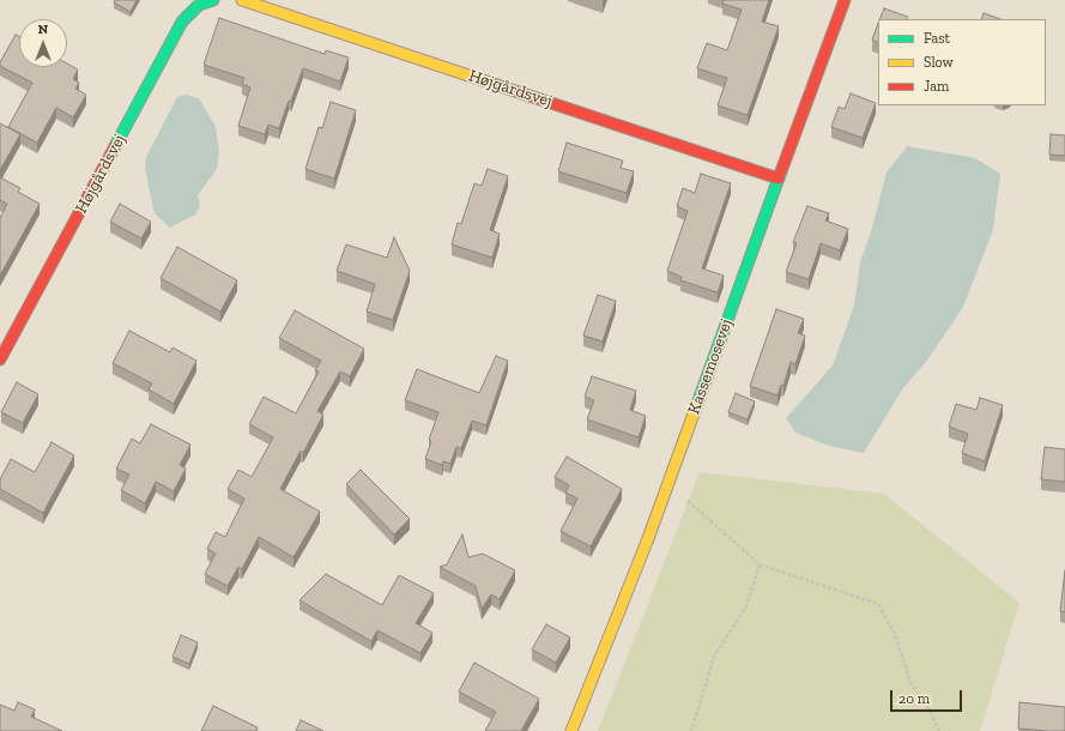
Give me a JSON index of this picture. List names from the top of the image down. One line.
{"streets":{"street":["Højgårdsvej","Kassemosevej"]},"crossings":[["Højgårdsvej","Kassemosevej"]],"legend":["Fast","Slow","Jam"],"scale_bar":"20 m","north":"top"}
